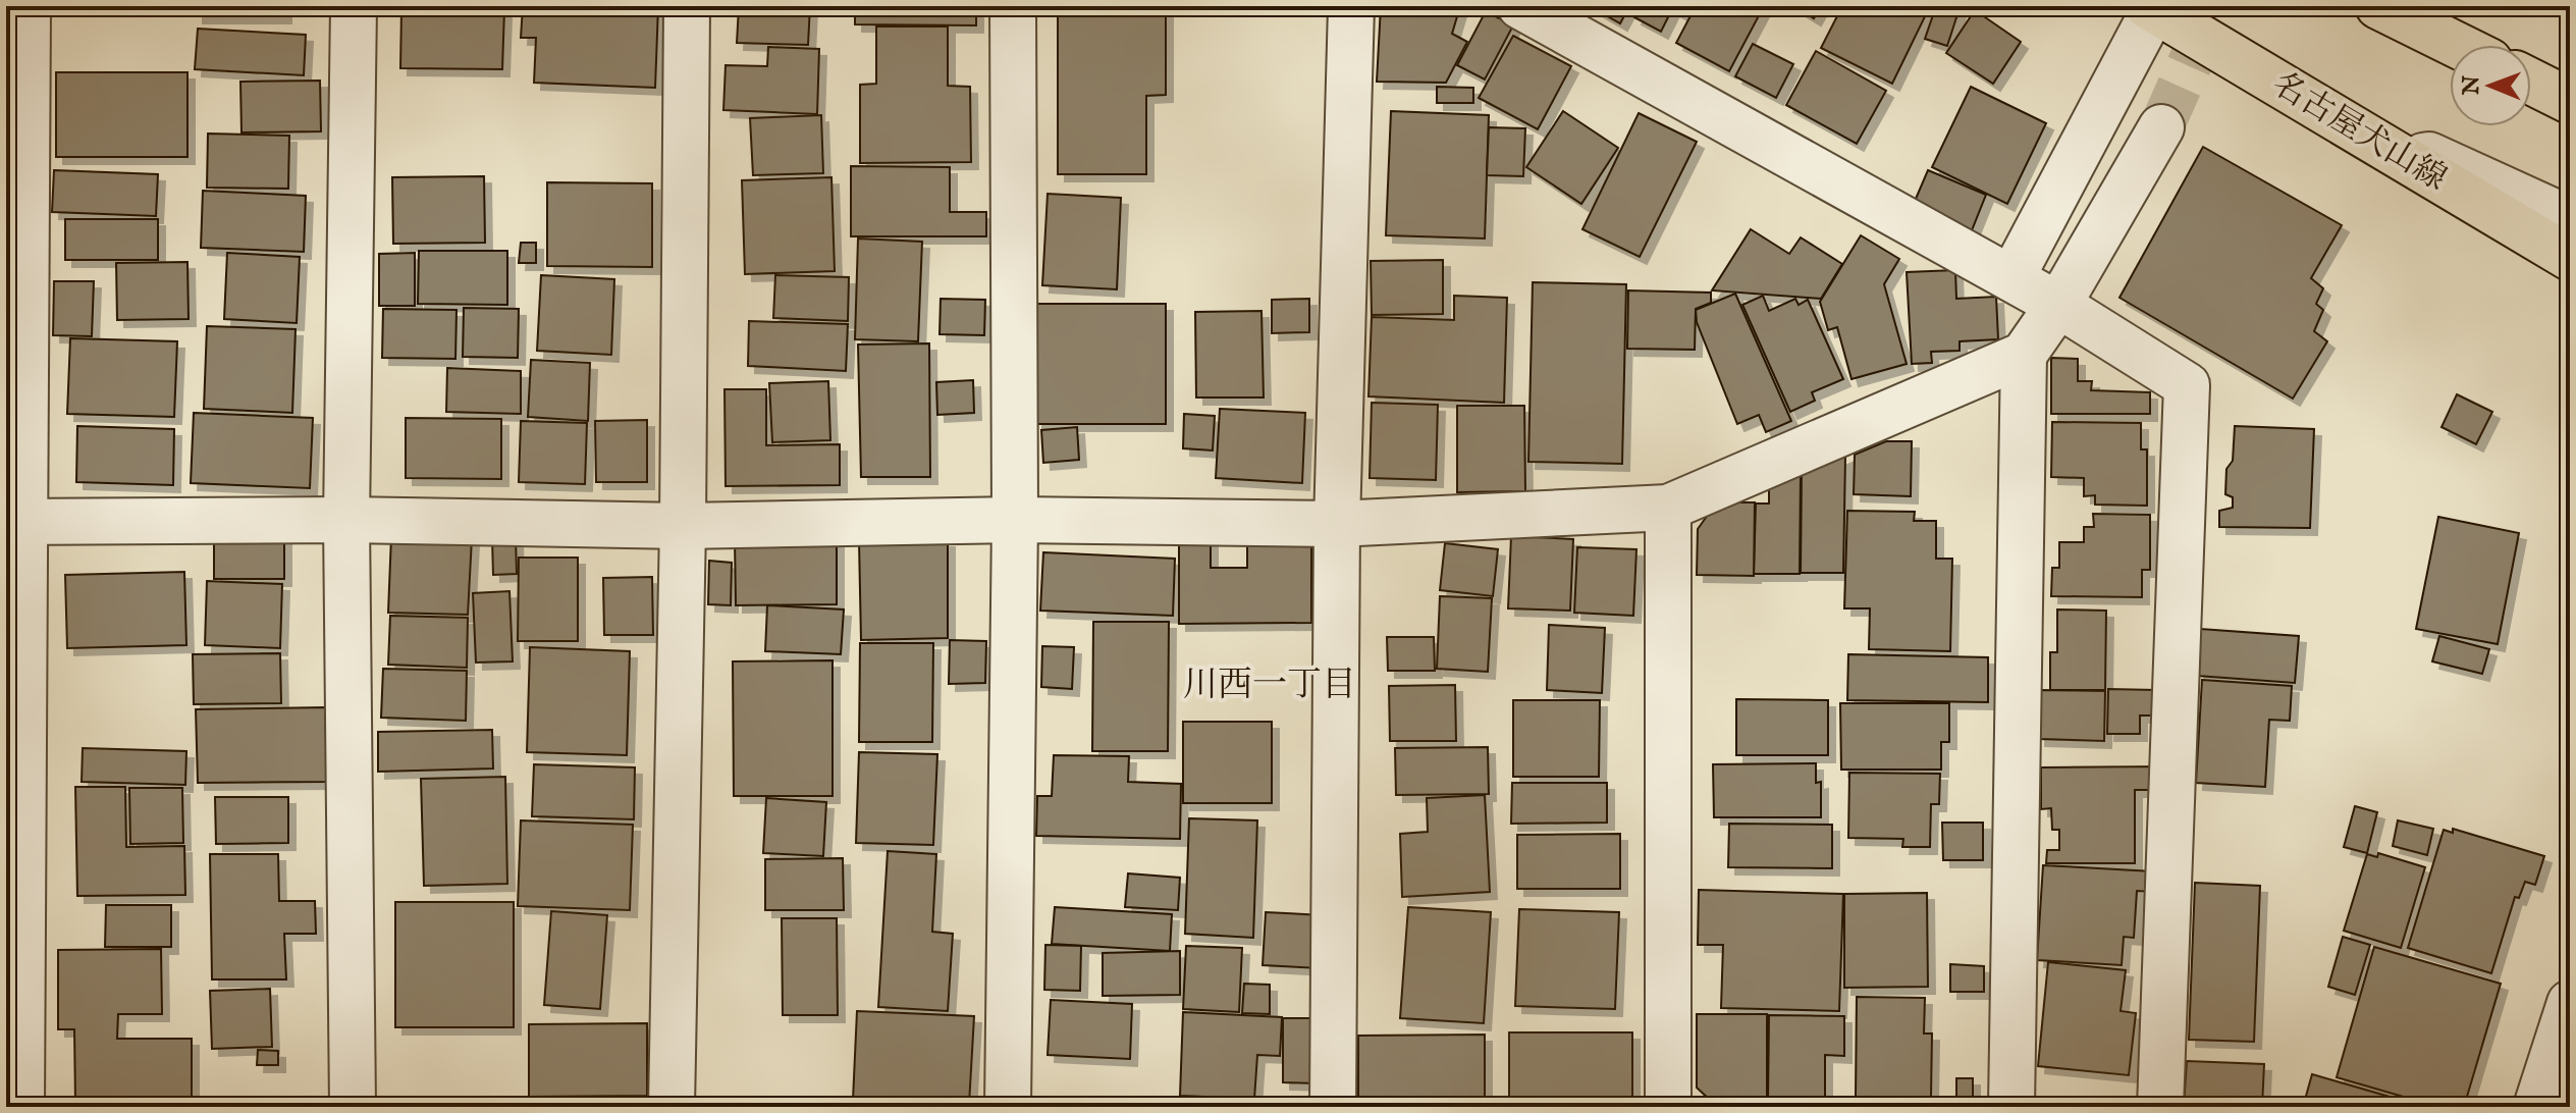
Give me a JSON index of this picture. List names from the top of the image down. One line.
{"streets":{"main road":["名古屋犬山線"]},"districts":["川西一丁目"],"north":"left"}
